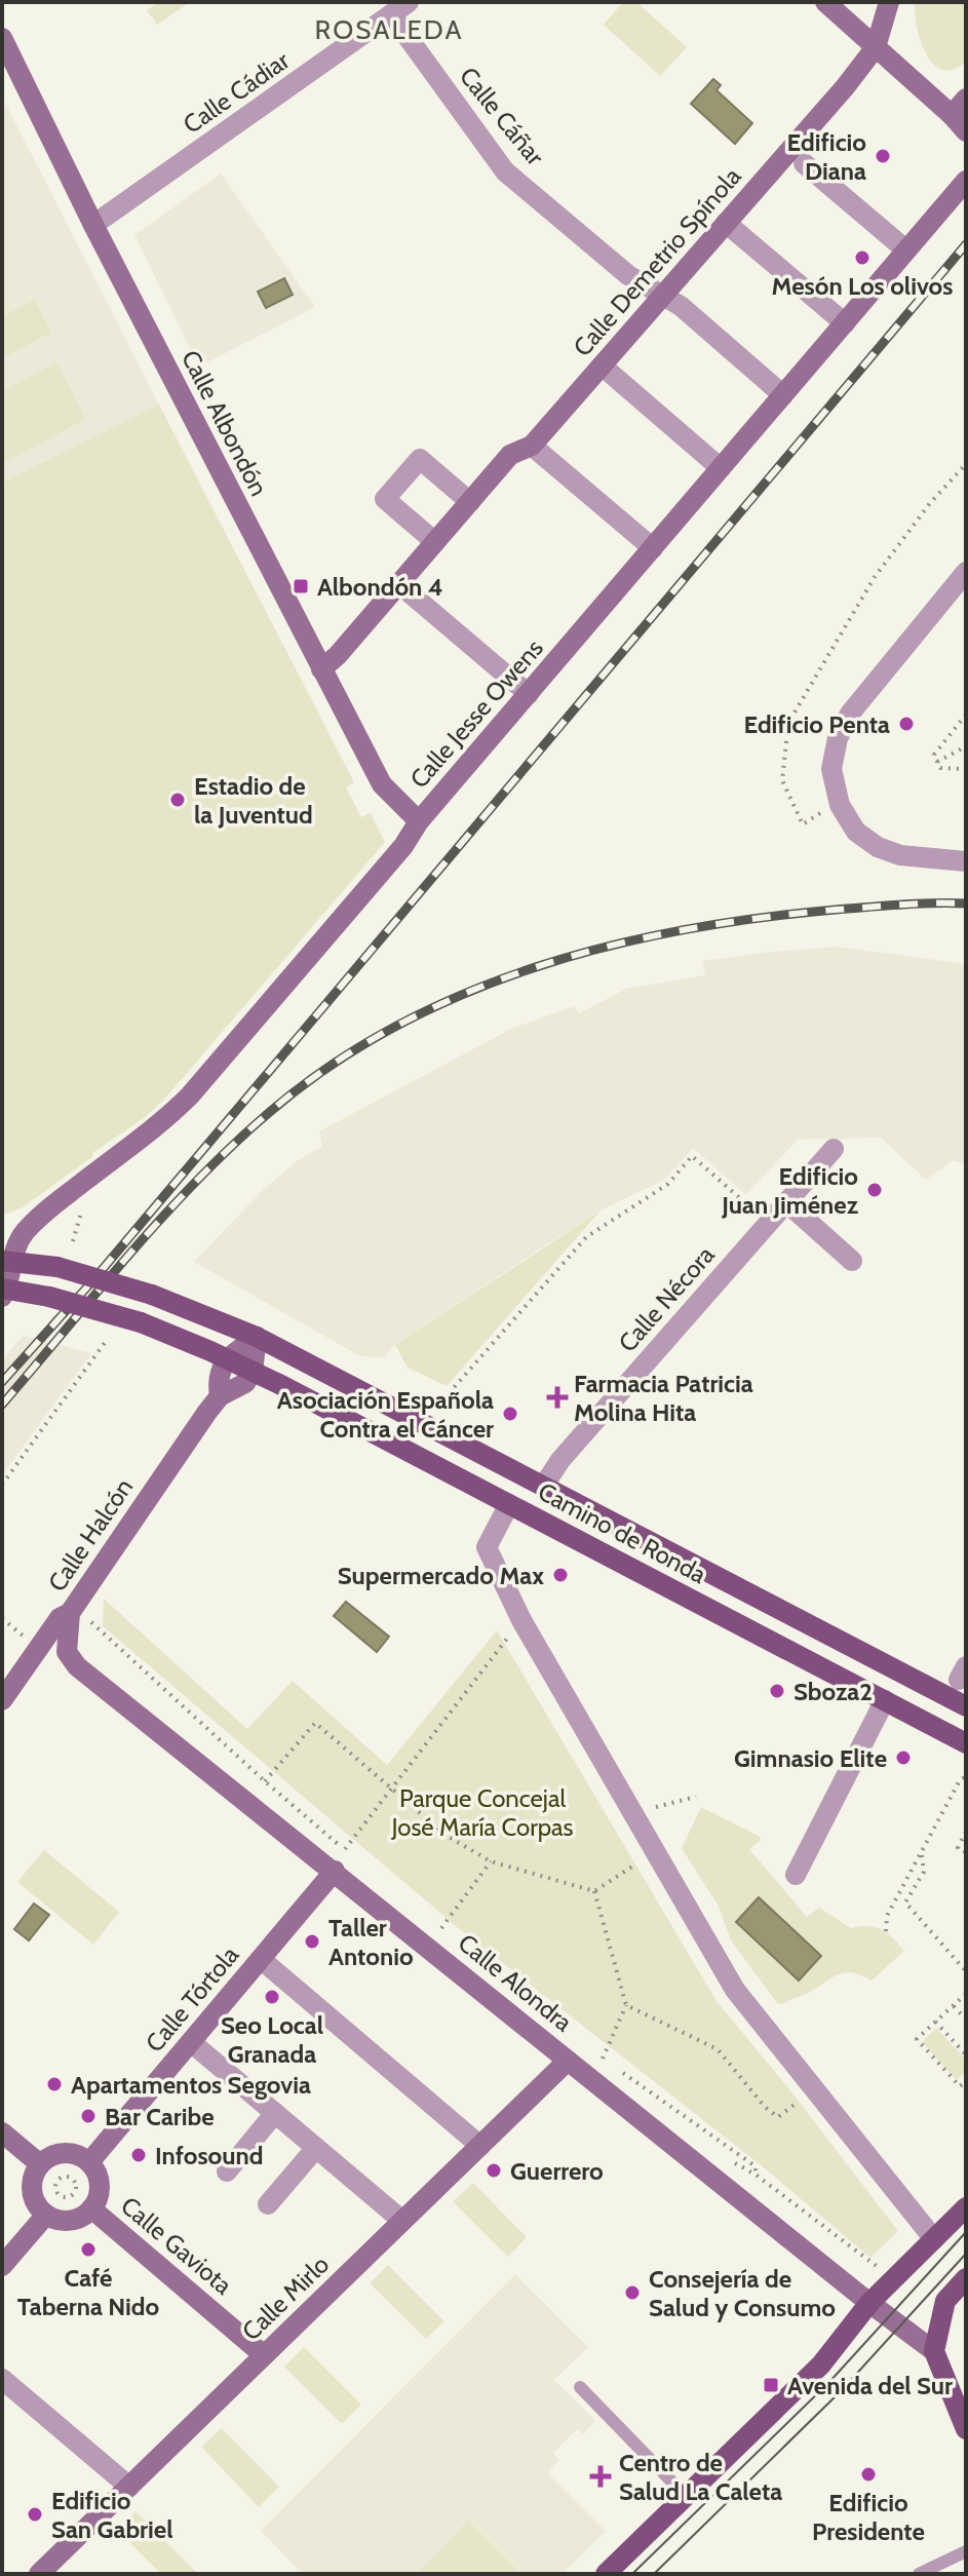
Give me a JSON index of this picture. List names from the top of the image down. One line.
{"streets":{"main road":["Camino de Ronda"],"street":["Calle Cádiar","Calle Cáñar","Calle Demetrio Spínola","Calle Albondón","Calle Jesse Owens","Calle Nécora","Calle Halcón","Calle Alondra","Calle Tórtola","Calle Gaviota","Calle Mirlo"]},"crossings":[["Calle Cádiar","Calle Cáñar"],["Calle Cádiar","Calle Albondón"],["Calle Cáñar","Calle Demetrio Spínola"],["Calle Cáñar","Calle Jesse Owens"],["Calle Demetrio Spínola","Calle Albondón"],["Calle Albondón","Calle Jesse Owens"],["Calle Jesse Owens","Camino de Ronda"],["Calle Nécora","Camino de Ronda"],["Camino de Ronda","Calle Halcón"],["Calle Alondra","Calle Tórtola"],["Calle Alondra","Calle Mirlo"],["Calle Gaviota","Calle Mirlo"]],"districts":["ROSALEDA"],"parks":["Parque Concejal José María Corpas"],"places":{"other":["Edificio Diana","Mesón Los olivos","Edificio Penta","Estadio de la Juventud","Edificio Juan Jiménez","Asociación Española Contra el Cáncer","Supermercado Max","Sboza2","Gimnasio Elite","Taller Antonio","Seo Local Granada","Apartamentos Segovia","Bar Caribe","Infosound","Guerrero","Café Taberna Nido","Consejería de Salud y Consumo","Edificio Presidente","Edificio San Gabriel"],"transit":["Albondón 4","Avenida del Sur"],"health":["Farmacia Patricia Molina Hita","Centro de Salud La Caleta"]}}
